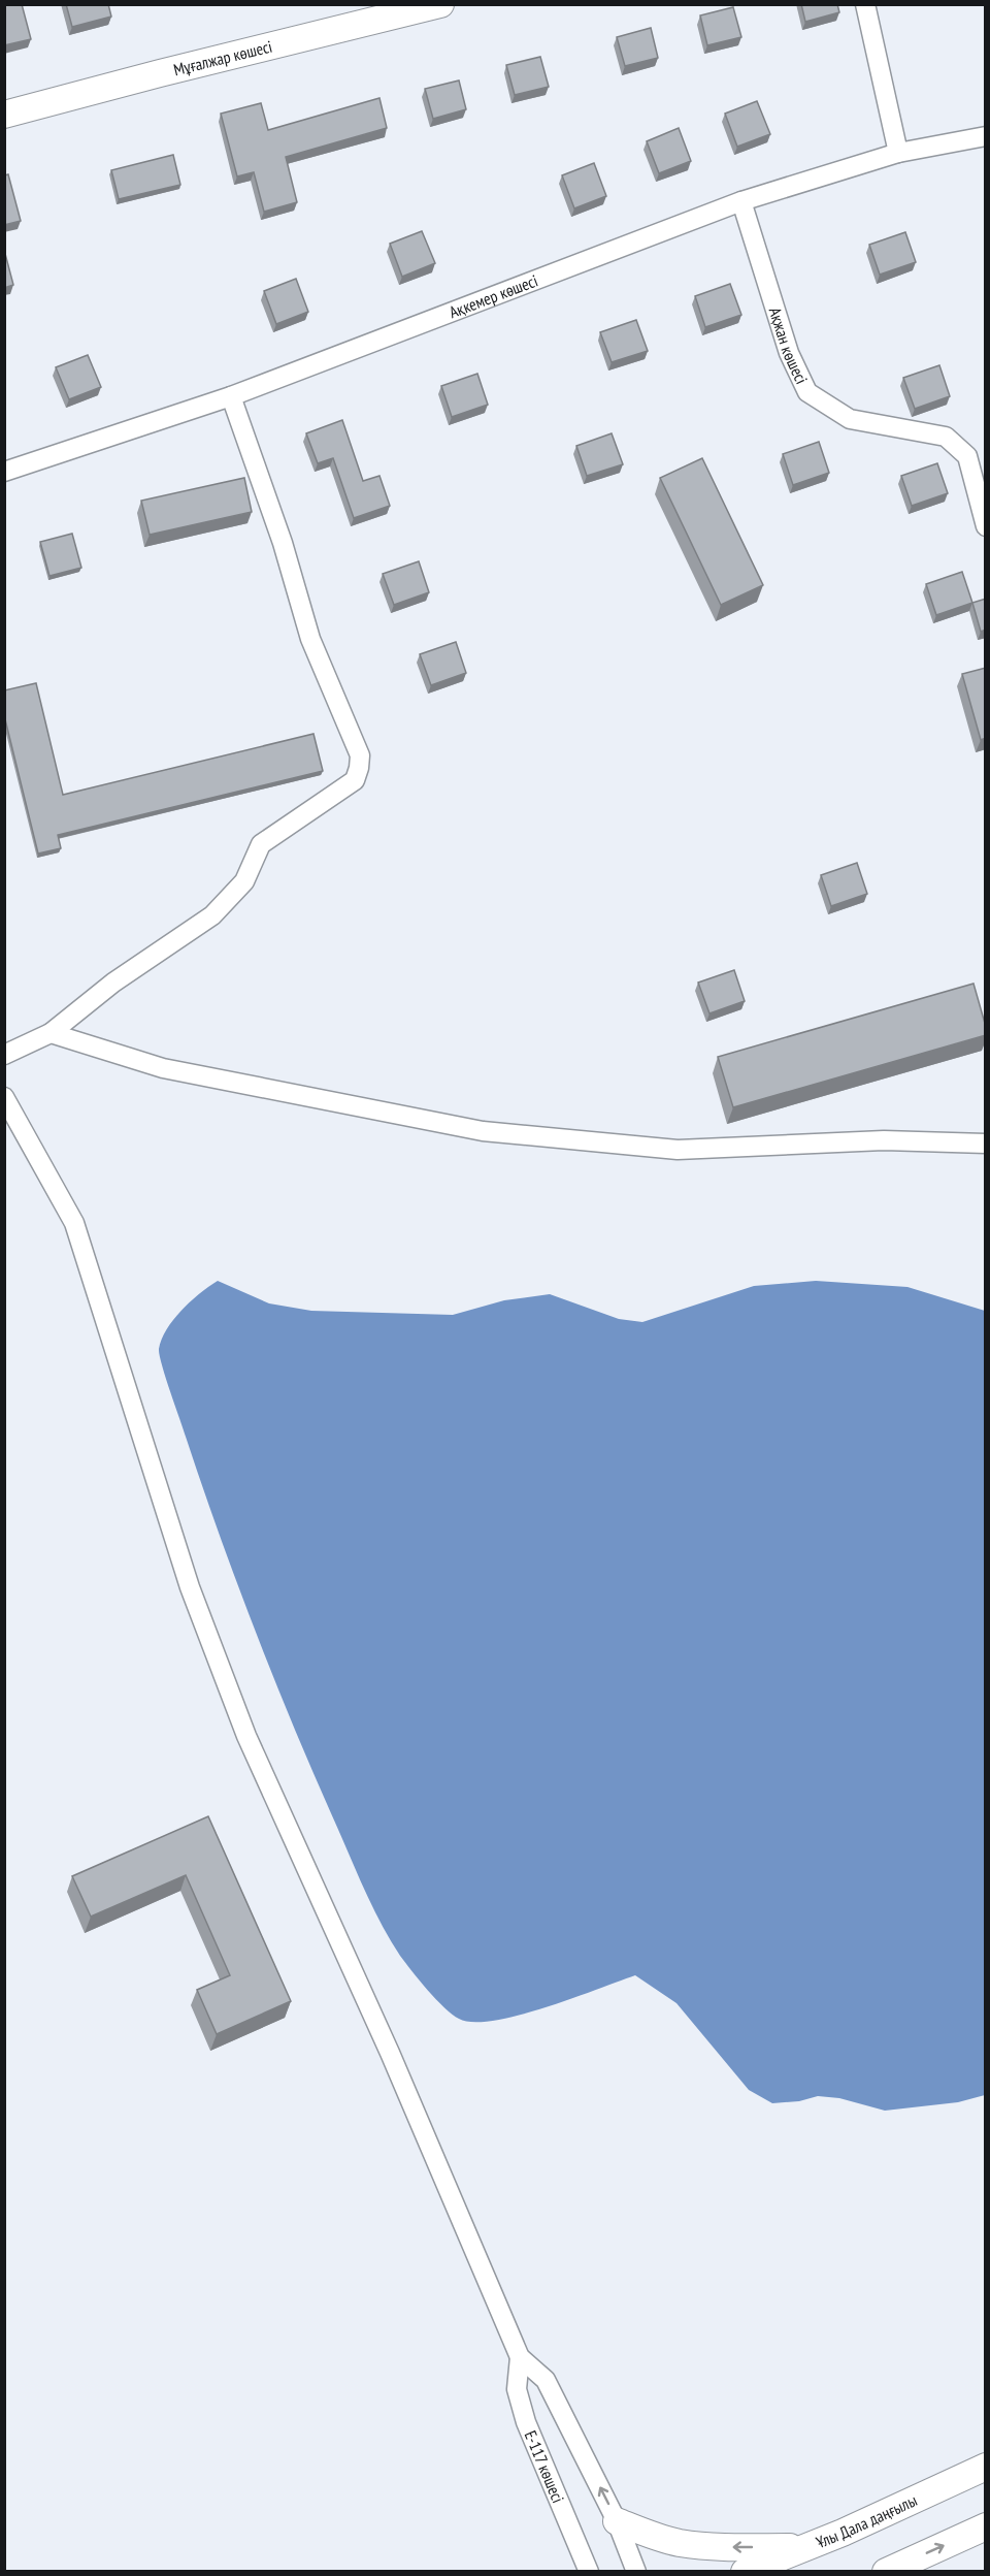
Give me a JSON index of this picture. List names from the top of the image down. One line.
{"streets":{"main road":["Мұғалжар көшесі","Ұлы Дала даңғылы"],"street":["Ақкемер көшесі","Ақжан көшесі","Е-117 көшесі"]},"crossings":[["Ақкемер көшесі","Ақжан көшесі"]]}
